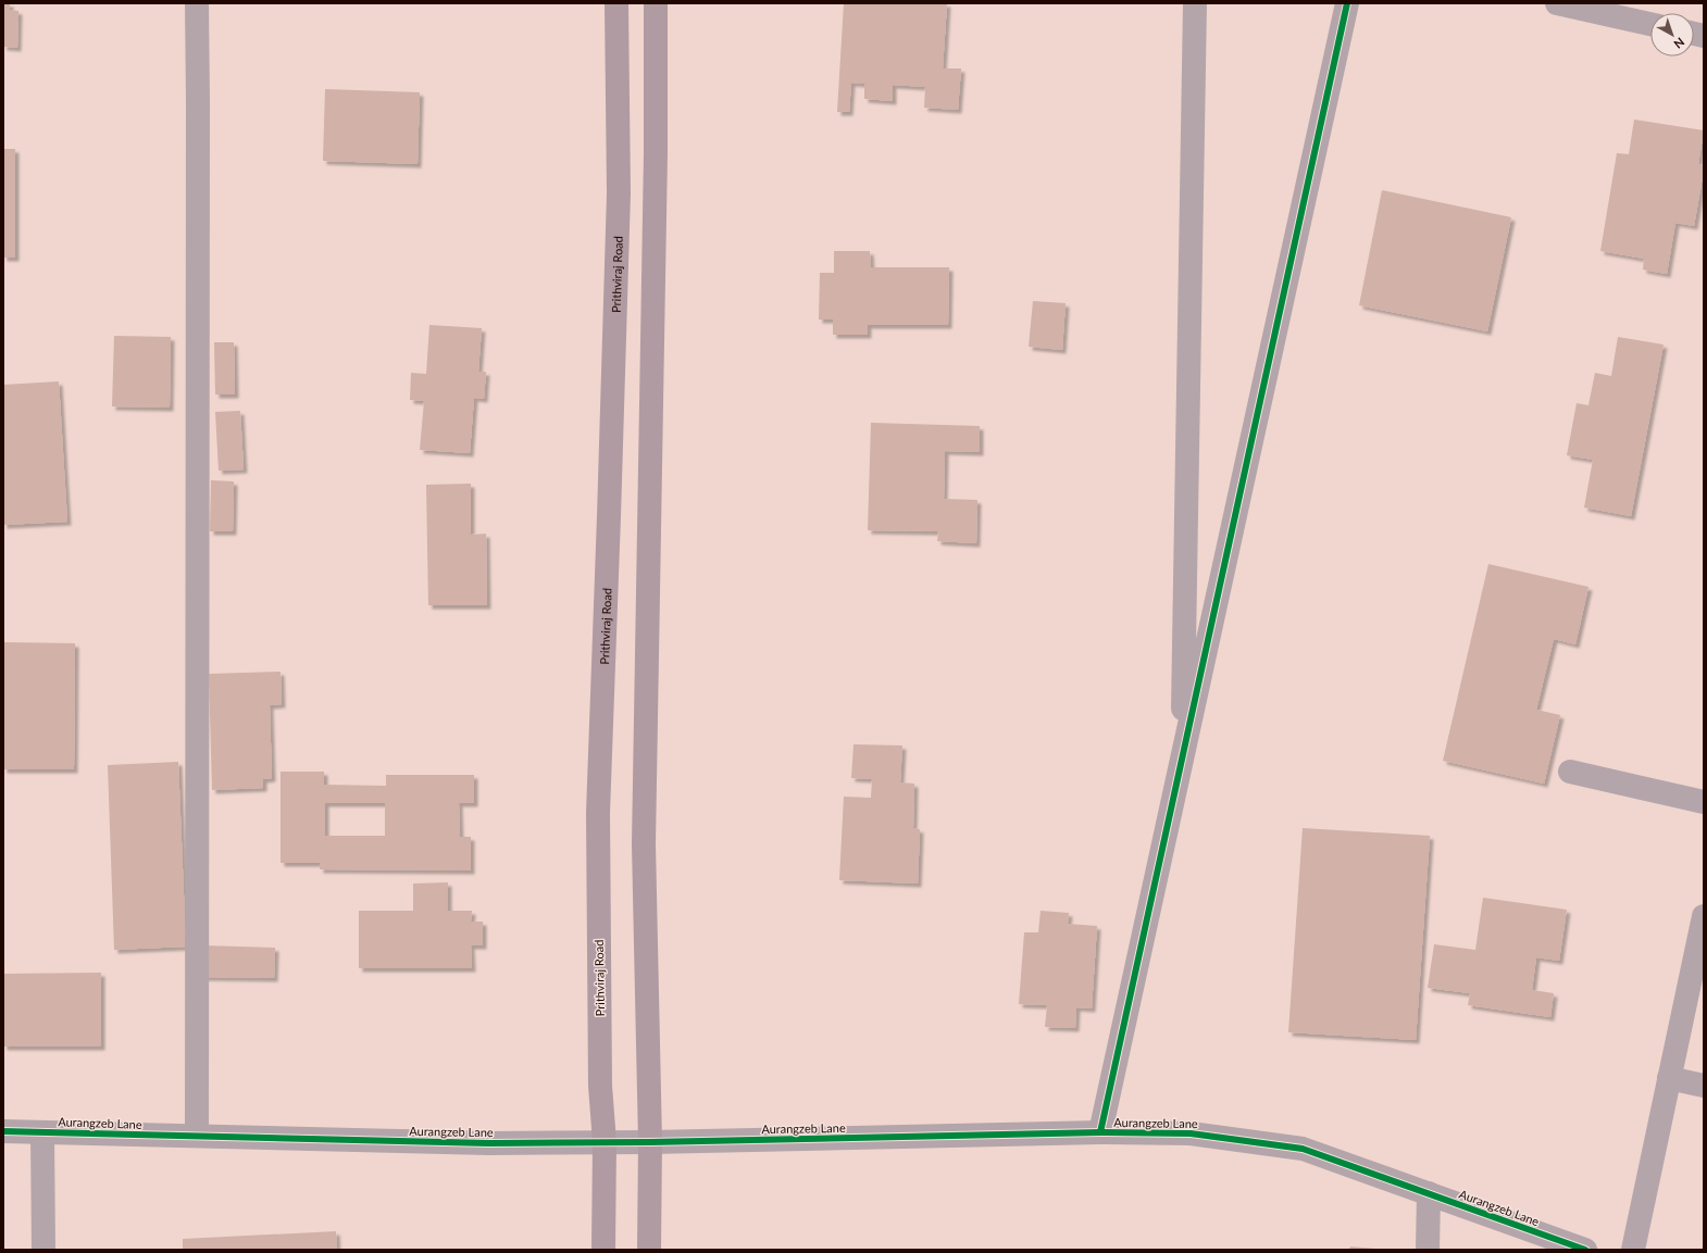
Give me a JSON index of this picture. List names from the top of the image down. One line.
{"streets":{"main road":["Prithviraj Road"],"street":["Aurangzeb Lane"]},"crossings":[["Prithviraj Road","Aurangzeb Lane"]],"north":"bottom right"}
